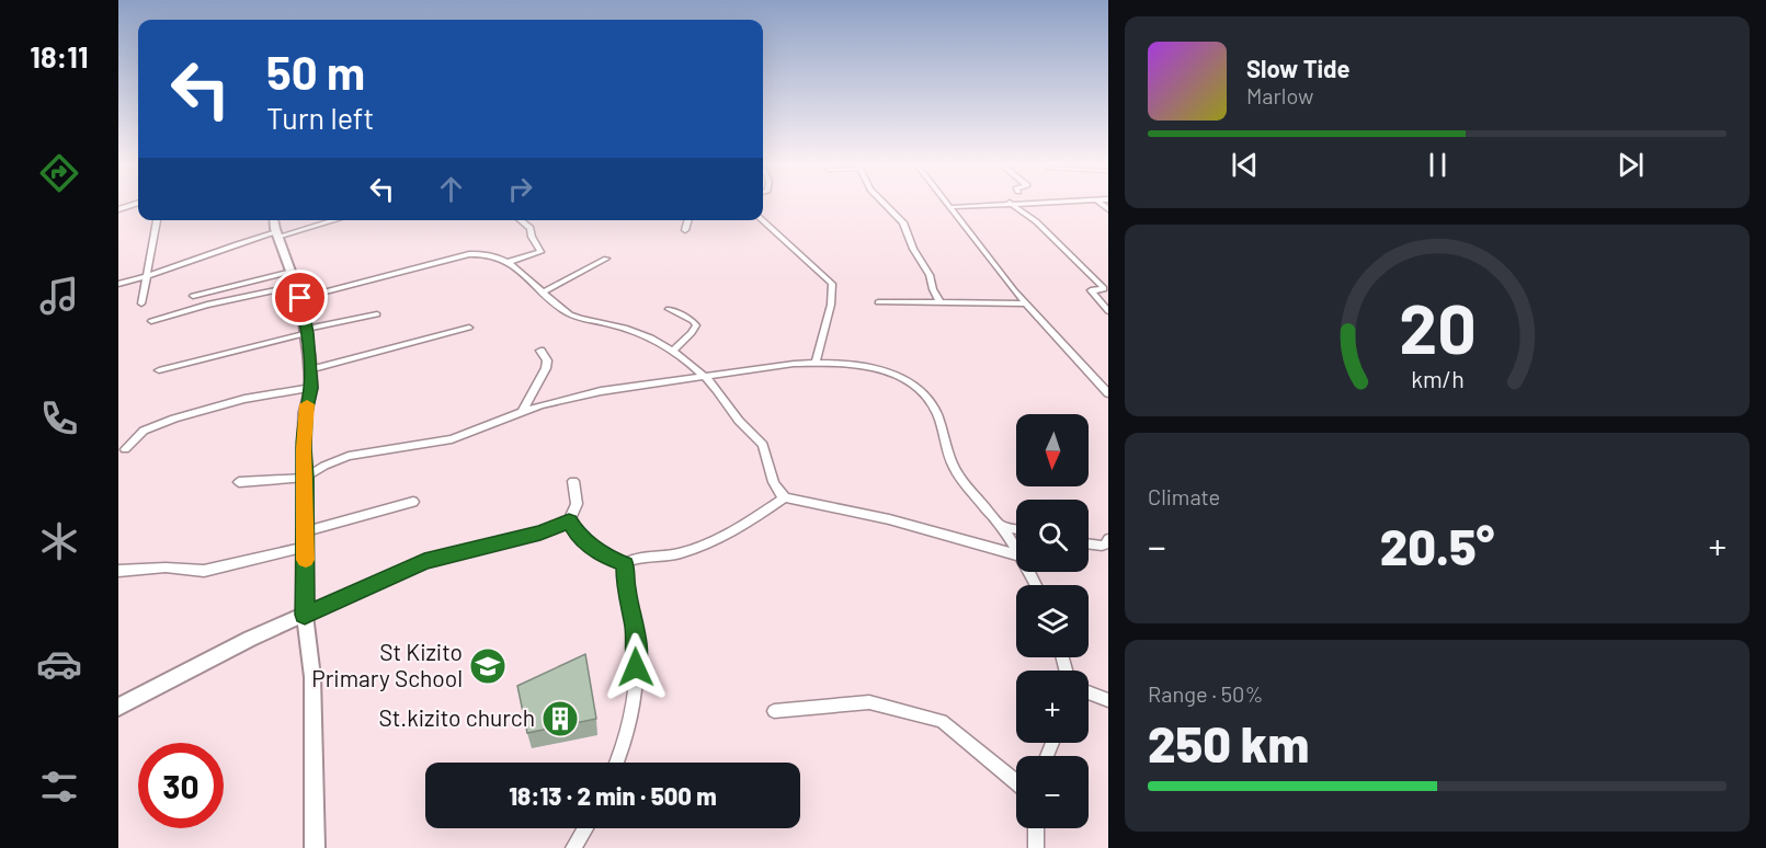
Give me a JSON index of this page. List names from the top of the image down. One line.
{"places":{"school or university":["St Kizito Primary School"],"building":["St.kizito church"]},"north":"bottom","page":{"tabs":"18:11","turn":["50 m","Turn left"],"song":["Slow Tide","Marlow"],"map_buttons":["+","−"],"tile":["Climate",["Range · 50%","250 km"]],"heat":["−","20.5°","+"],"limit":"30","trip":"18:13 · 2 min · 500 m","gauge":["20","km/h"]}}
